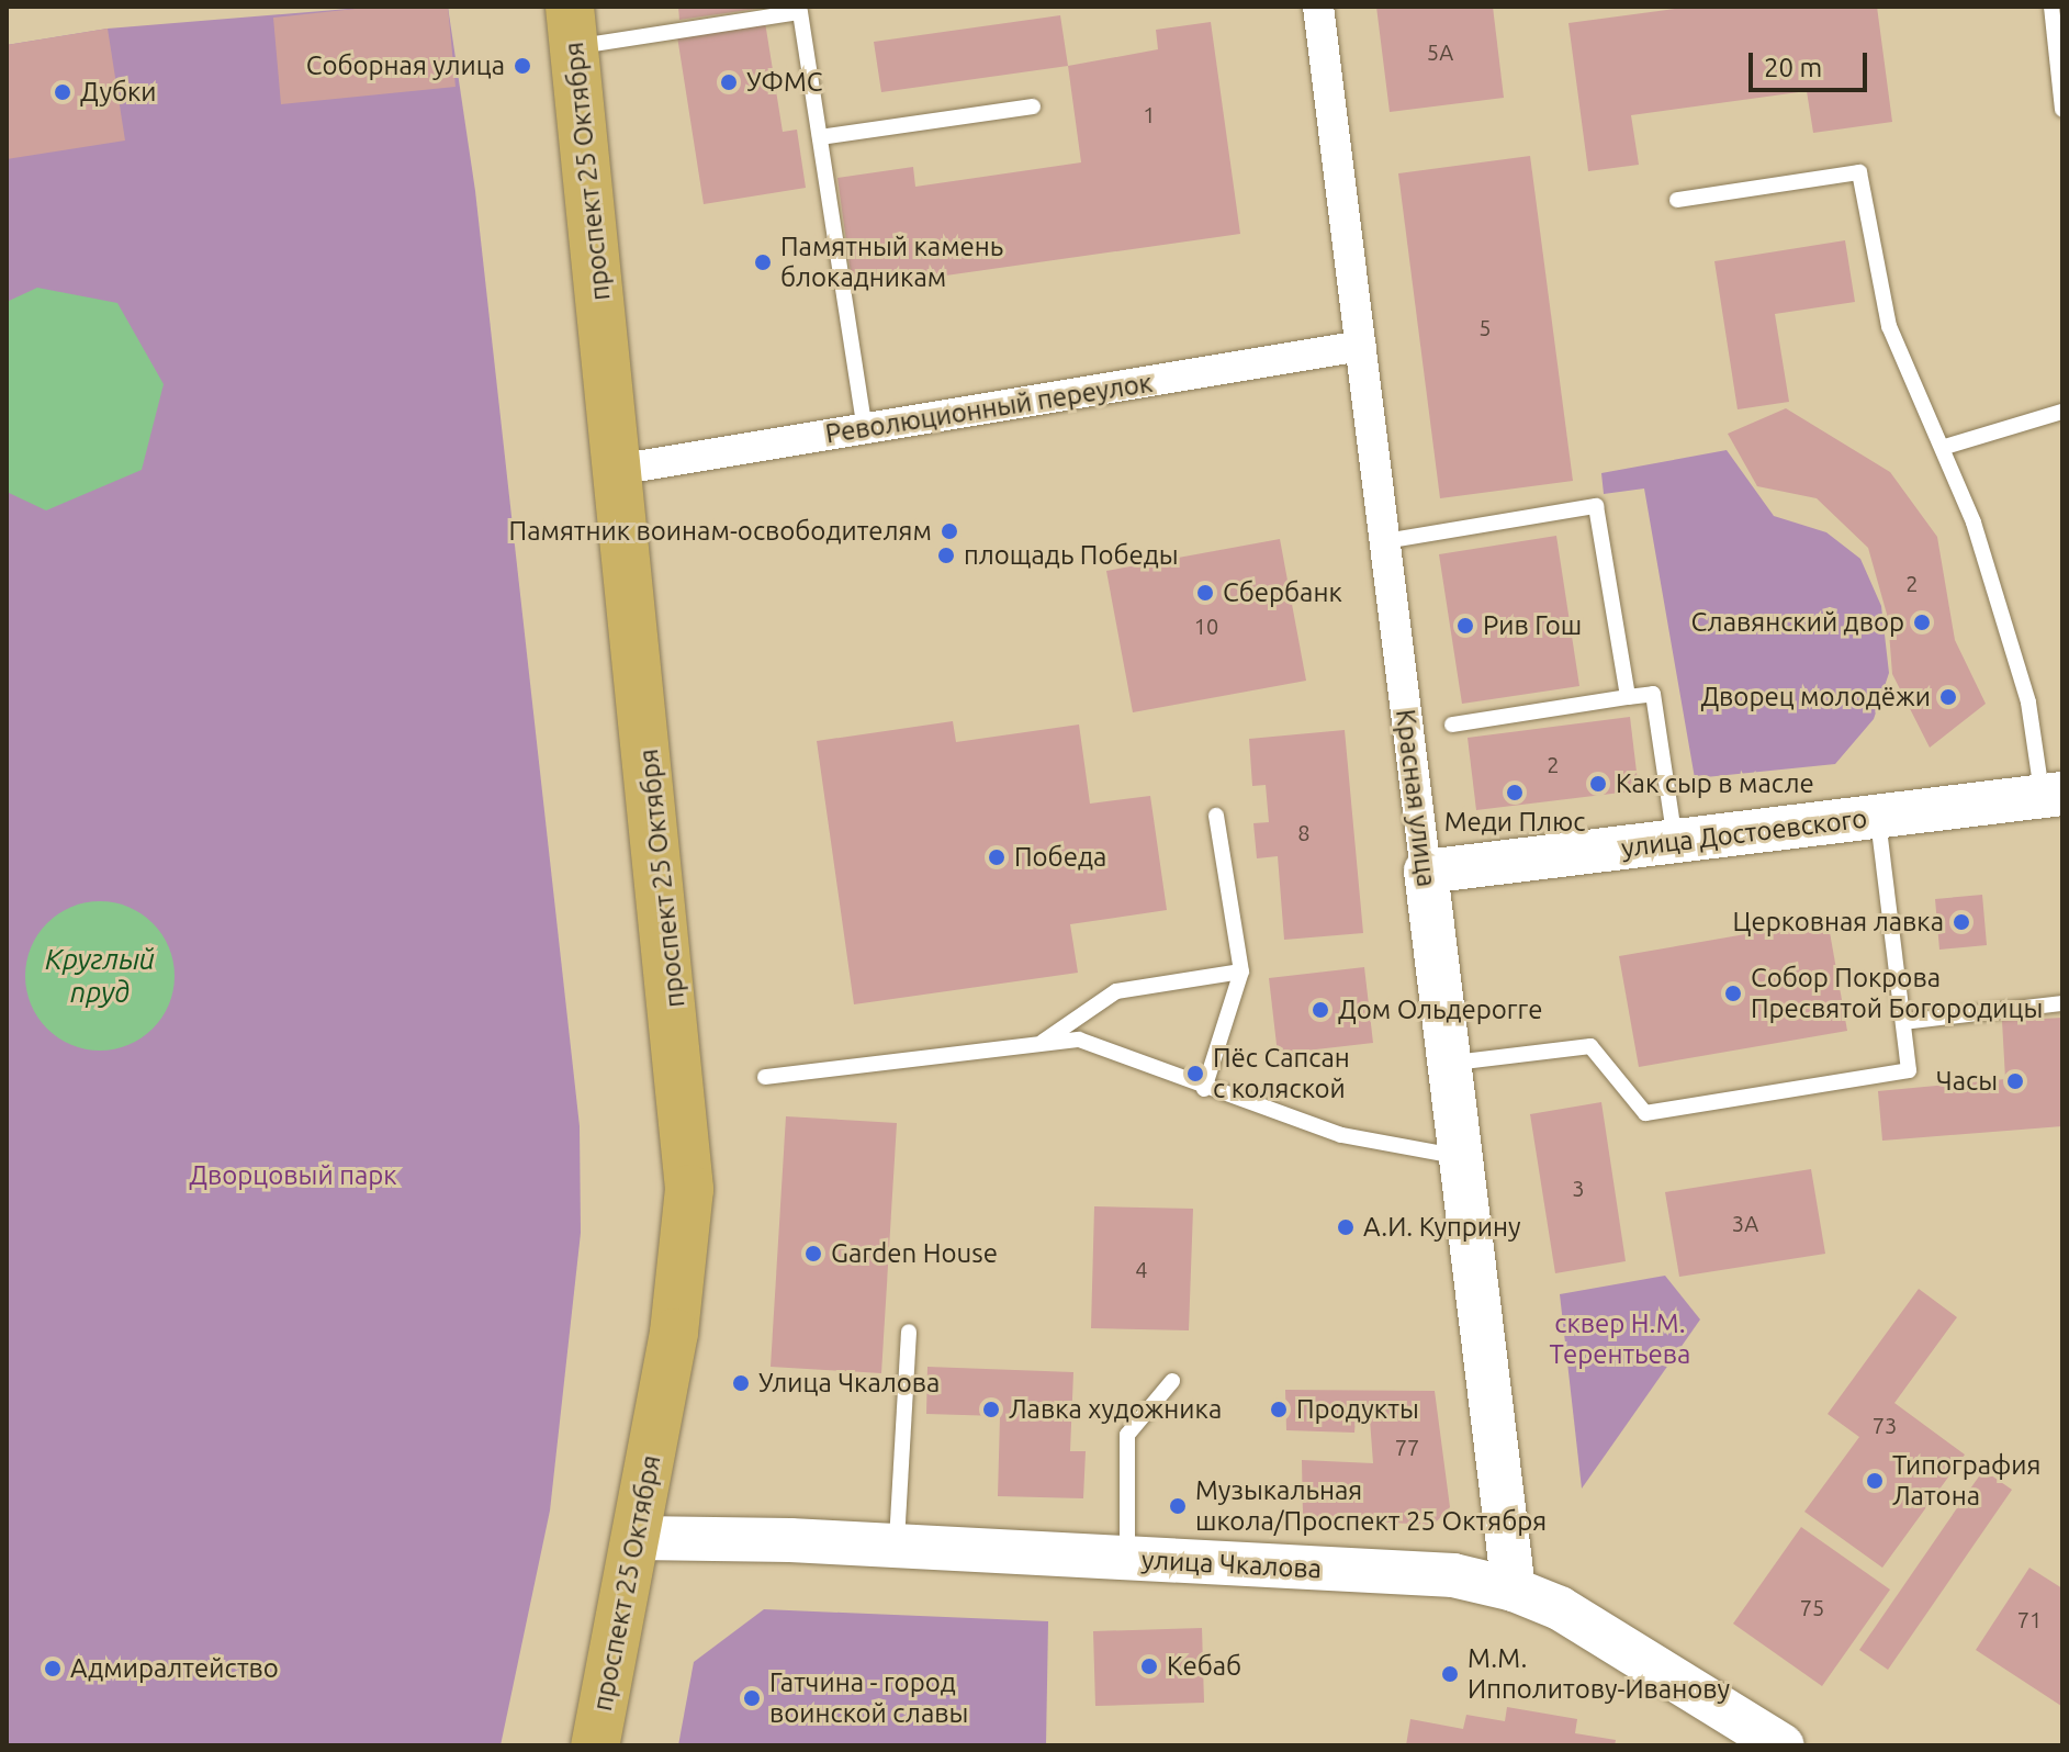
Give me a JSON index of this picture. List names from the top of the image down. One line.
{"streets":{"main road":["проспект 25 Октября"],"street":["Революционный переулок","Красная улица","улица Достоевского","улица Чкалова"]},"crossings":[["проспект 25 Октября","Революционный переулок"],["проспект 25 Октября","улица Чкалова"],["Революционный переулок","Красная улица"],["Красная улица","улица Достоевского"],["Красная улица","улица Чкалова"]],"water":["Круглый пруд"],"parks":["Дворцовый парк","сквер Н.М. Терентьева"],"places":["Соборная улица","УФМС","Дубки","Памятный камень блокадникам","Памятник воинам-освободителям","площадь Победы","Сбербанк","Славянский двор","Рив Гош","Дворец молодёжи","Как сыр в масле","Меди Плюс","Победа","Церковная лавка","Собор Покрова Пресвятой Богородицы","Дом Ольдерогге","Пёс Сапсан с коляской","Часы","А.И. Куприну","Garden House","Улица Чкалова","Лавка художника","Продукты","Типография Латона","Музыкальная школа/Проспект 25 Октября","Кебаб","Адмиралтейство","М.М. Ипполитову-Иванову","Гатчина - город воинской славы"],"house_numbers":["5А","1","5","2","10","2","8","3","3А","4","73","77","75","71"],"scale_bar":"20 m"}
